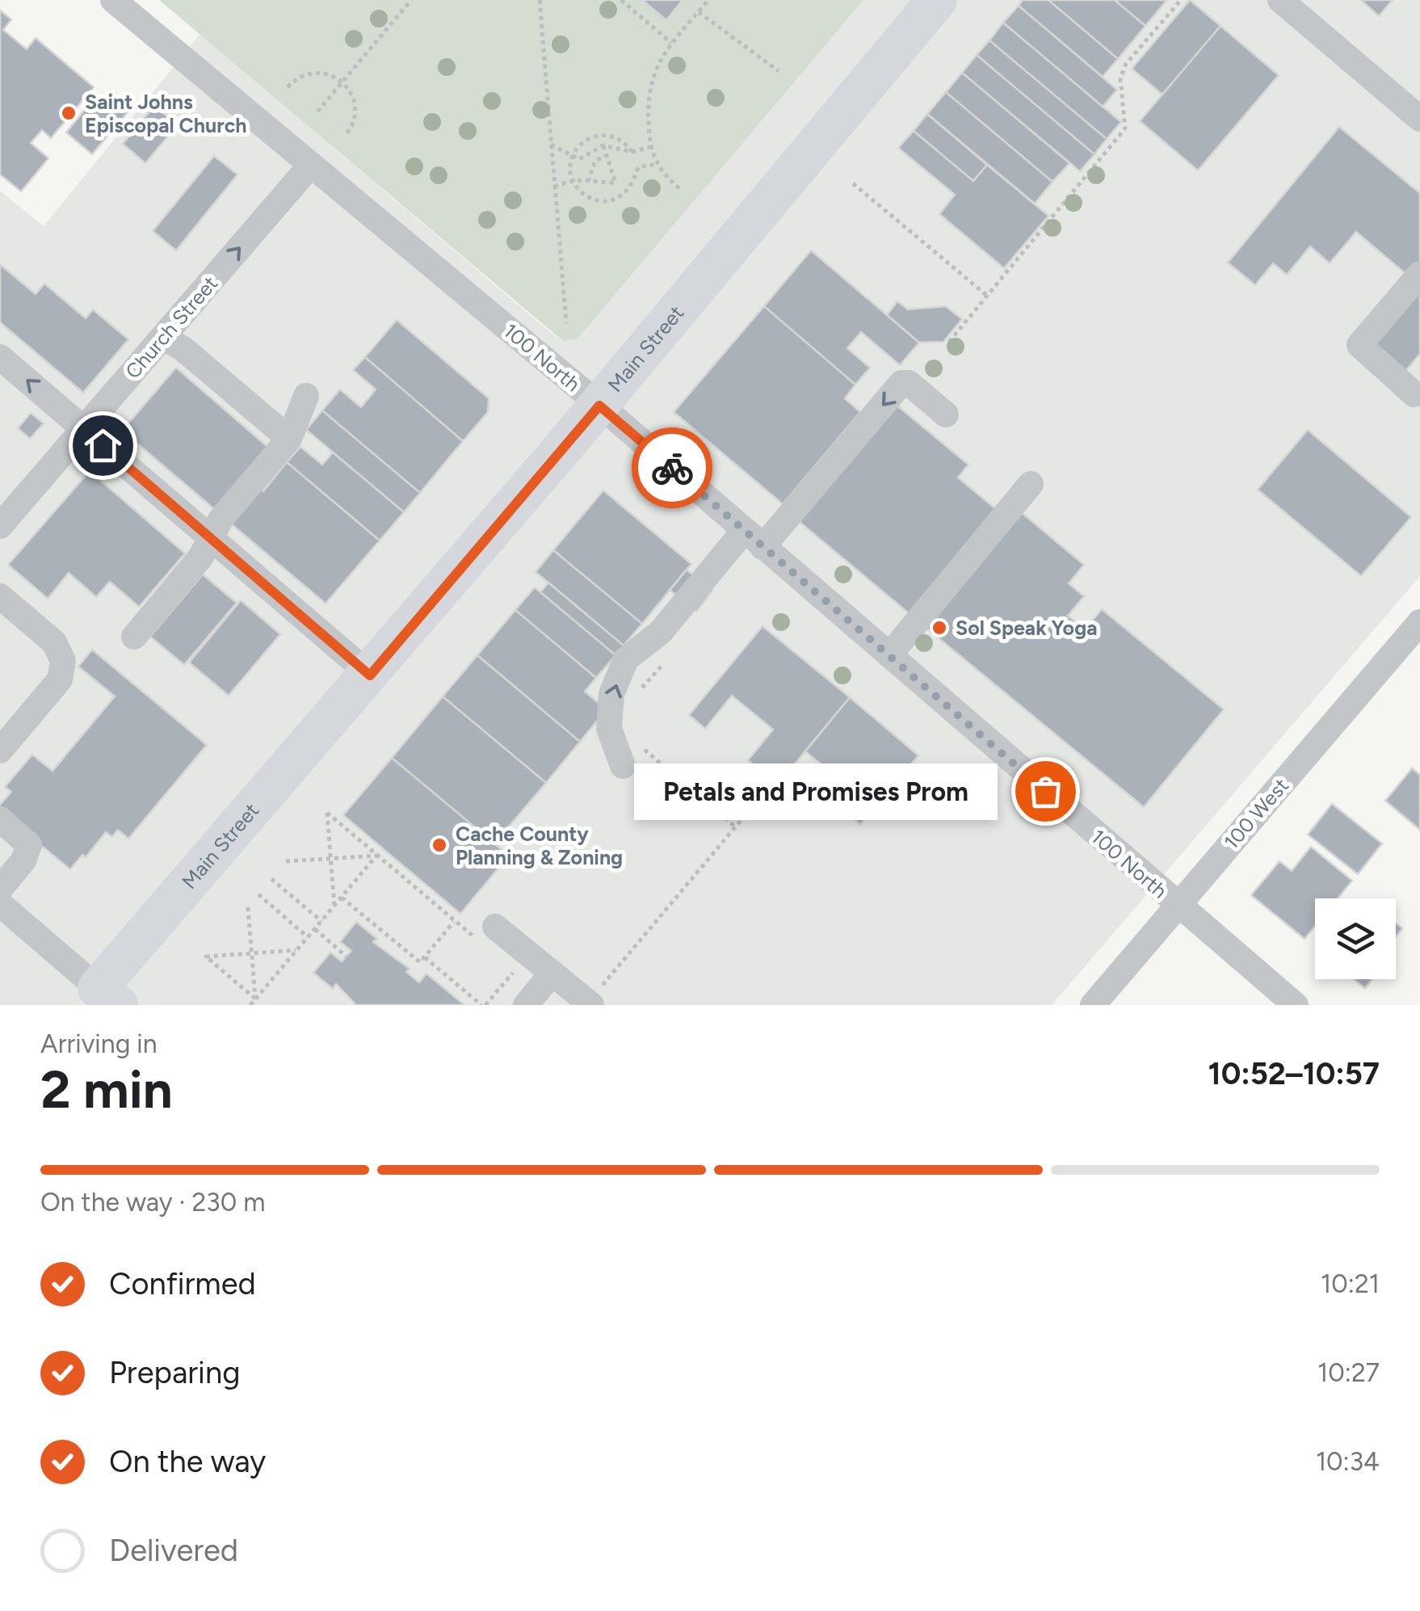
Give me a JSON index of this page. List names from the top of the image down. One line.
{"streets":{"highway":["Main Street"],"street":["Church Street","100 North","100 West"]},"crossings":[["Church Street","100 North"],["Main Street","100 North"],["100 North","100 West"]],"one_way":["Church Street"],"places":["Saint Johns Episcopal Church","Sol Speak Yoga","Petals and Promises Prom","Cache County Planning & Zoning"],"page":{"bubble":"Petals and Promises Prom","heading":["2 min","Arriving in","10:52–10:57"],"bar":"On the way · 230 m","list":[["Confirmed","10:21"],["Preparing","10:27"],["On the way","10:34"],"Delivered"]}}
